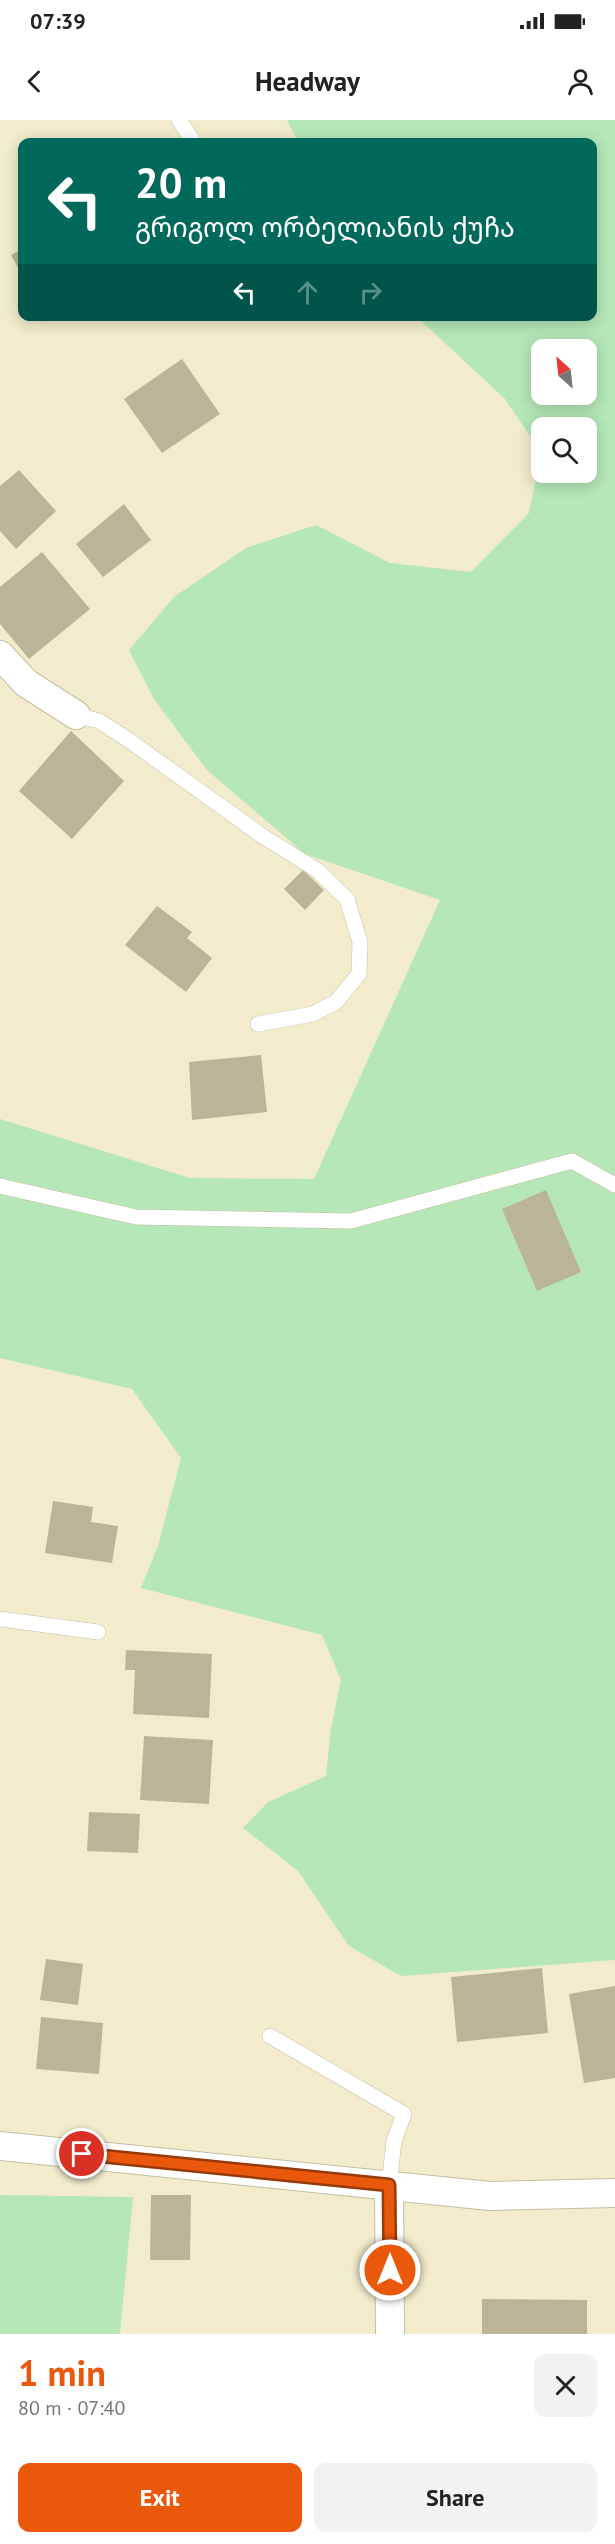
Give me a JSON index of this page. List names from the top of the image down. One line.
{"north":"top left","page":{"status":"07:39","header":"Headway","turn":["20 m","გრიგოლ ორბელიანის ქუჩა"],"heading":["1 min","80 m · 07:40"],"buttons":["Exit","Share"]}}
